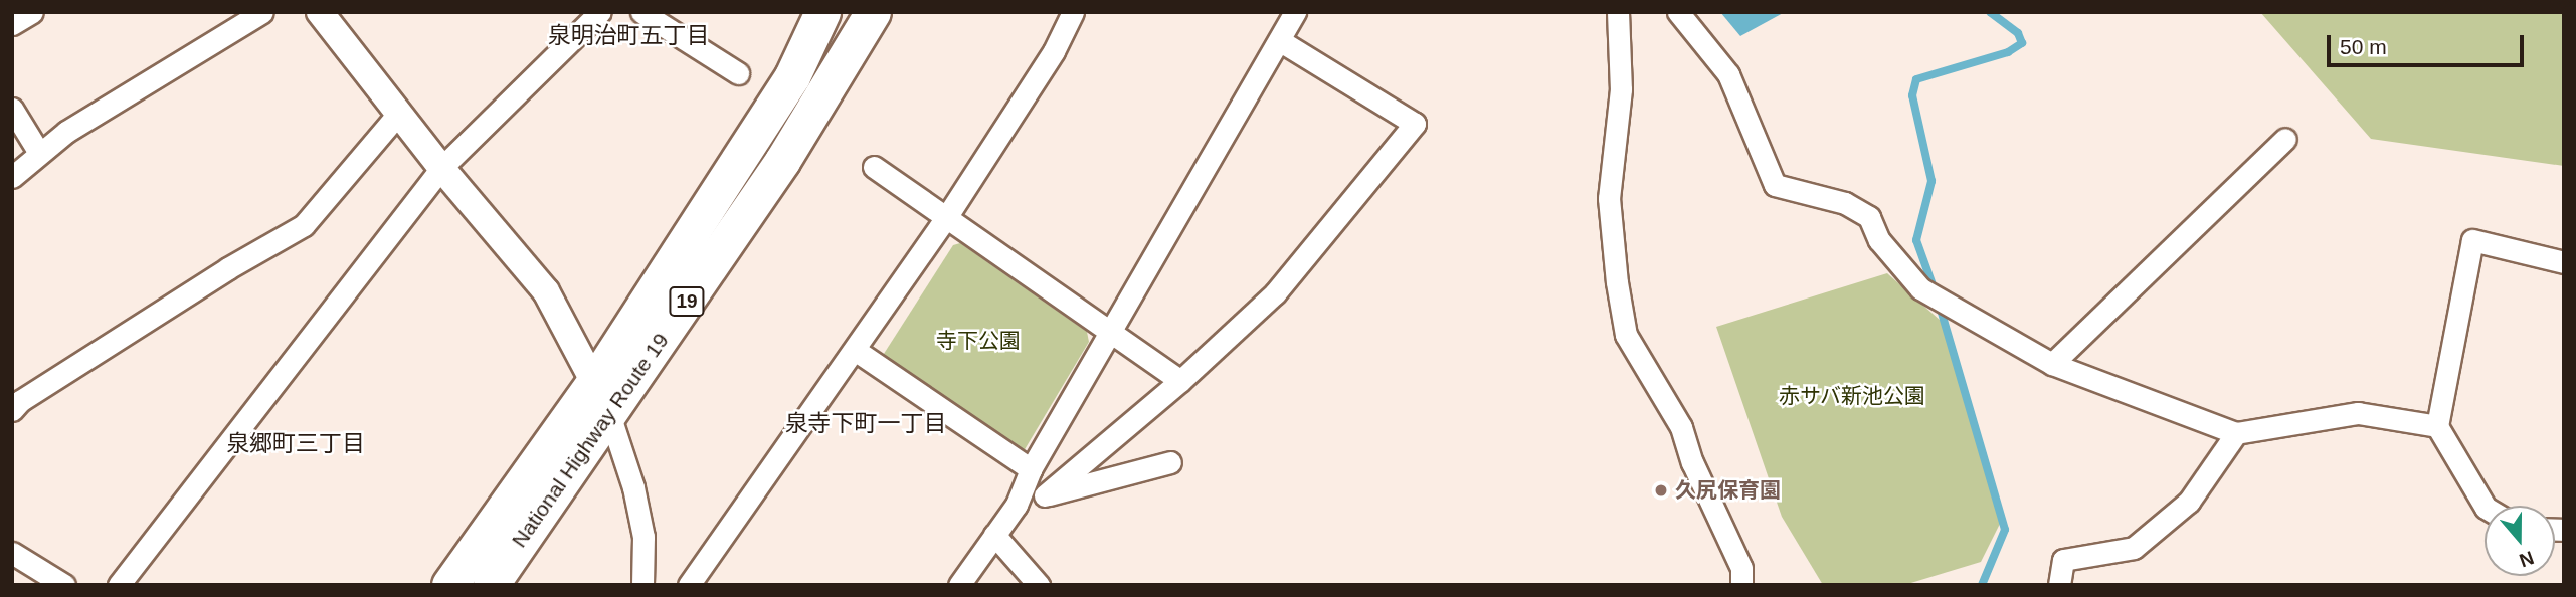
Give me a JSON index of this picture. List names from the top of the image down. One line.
{"streets":{"highway":["19","National Highway Route 19"]},"districts":["泉明治町五丁目","泉寺下町一丁目","泉郷町三丁目"],"parks":["寺下公園","赤サバ新池公園"],"places":["久尻保育園"],"scale_bar":"50 m","north":"bottom"}
